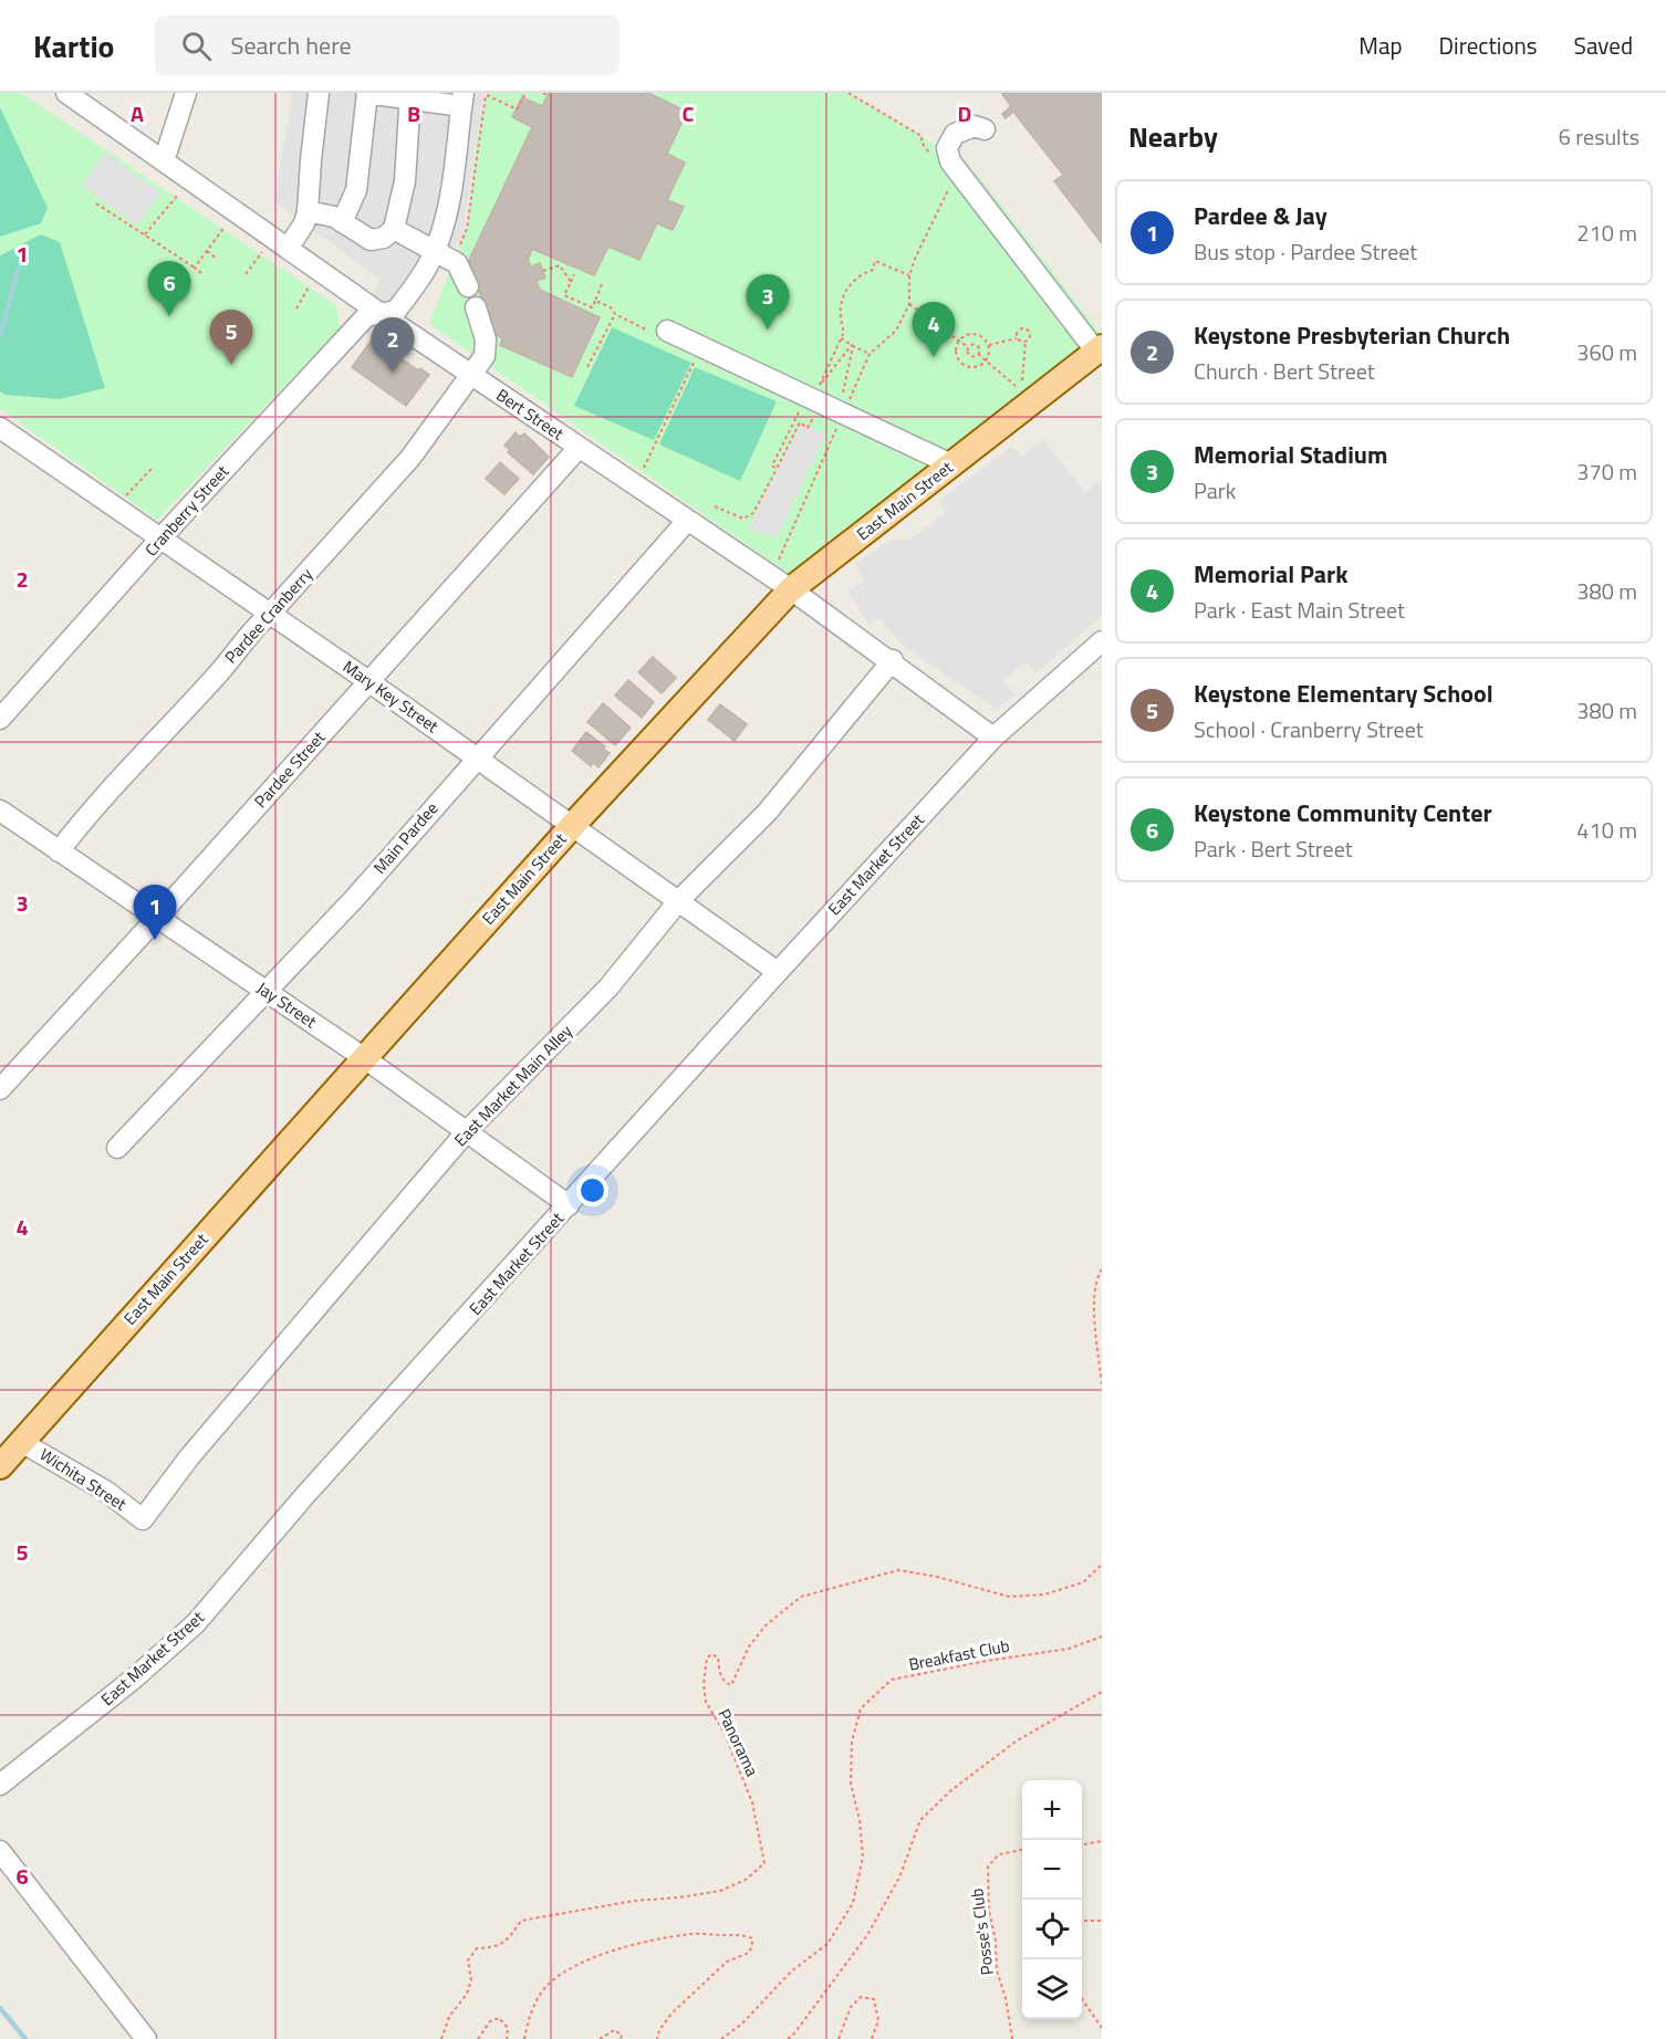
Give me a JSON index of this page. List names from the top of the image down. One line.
{"streets":{"main road":["East Main Street"],"street":["Bert Street","Cranberry Street","Pardee Cranberry","Mary Key Street","Pardee Street","Main Pardee","East Market Street","Jay Street","East Market Main Alley","Wichita Street"],"path":["Breakfast Club","Panorama","Posse's Club"]},"crossings":[["Bert Street","East Main Street"],["Bert Street","Cranberry Street"],["Bert Street","Pardee Cranberry"],["Bert Street","Pardee Street"],["Bert Street","Main Pardee"],["Bert Street","East Market Street"],["Bert Street","East Market Main Alley"],["East Main Street","Mary Key Street"],["East Main Street","Jay Street"],["East Main Street","Wichita Street"],["Cranberry Street","Mary Key Street"],["Pardee Cranberry","Mary Key Street"],["Pardee Cranberry","Jay Street"],["Mary Key Street","Pardee Street"],["Mary Key Street","Main Pardee"],["Mary Key Street","East Market Street"],["Mary Key Street","East Market Main Alley"],["Pardee Street","Jay Street"],["Main Pardee","Jay Street"],["East Market Street","Jay Street"],["Jay Street","East Market Main Alley"],["East Market Main Alley","Wichita Street"]],"page":{"header":"Kartio","search":"Search here","nav":["Map","Directions","Saved"],"heading":["Nearby","6 results"],"list":[{"mark":"1","name":"Pardee & Jay","note":"Bus stop · Pardee Street","value":"210 m"},{"mark":"2","name":"Keystone Presbyterian Church","note":"Church · Bert Street","value":"360 m"},{"mark":"3","name":"Memorial Stadium","note":"Park","value":"370 m"},{"mark":"4","name":"Memorial Park","note":"Park · East Main Street","value":"380 m"},{"mark":"5","name":"Keystone Elementary School","note":"School · Cranberry Street","value":"380 m"},{"mark":"6","name":"Keystone Community Center","note":"Park · Bert Street","value":"410 m"}],"pins":["6","3","4","5","2","1"],"map_buttons":["+","−"]},"grid":{"columns":["A","B","C","D"],"rows":["1","2","3","4","5","6"]}}
